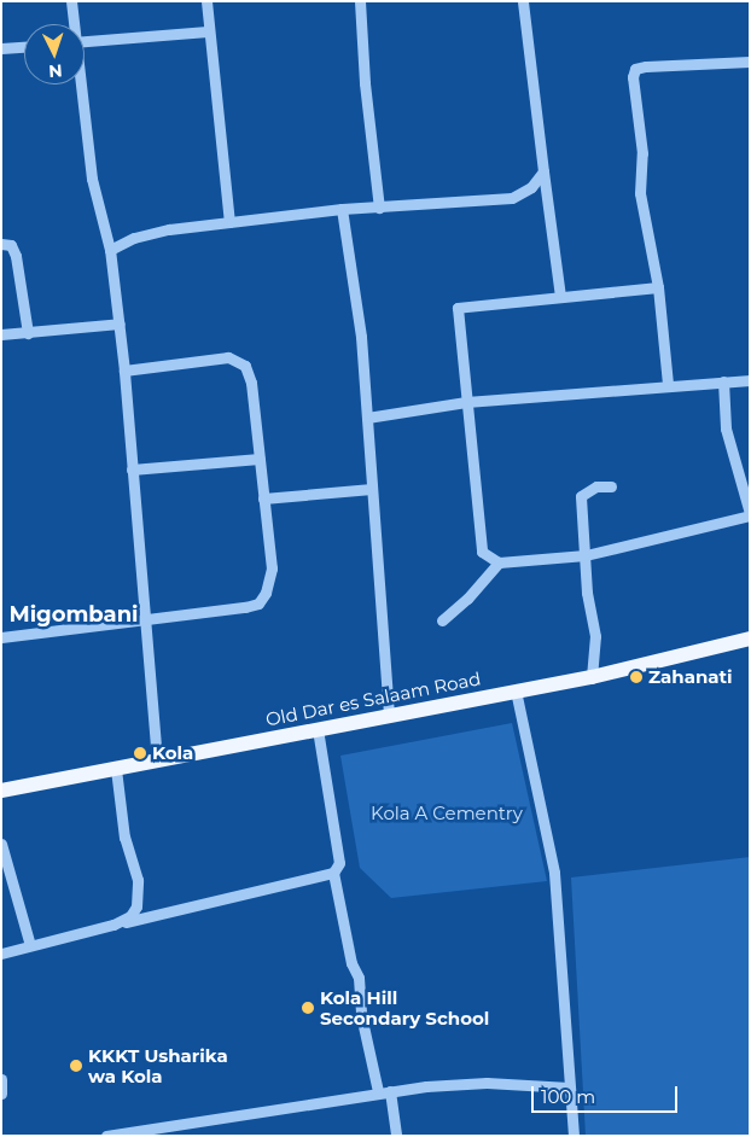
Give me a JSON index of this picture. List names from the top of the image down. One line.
{"streets":{"main road":["Old Dar es Salaam Road"]},"districts":["Migombani"],"parks":["Kola A Cementry"],"places":["Zahanati","Kola","Kola Hill Secondary School","KKKT Usharika wa Kola"],"scale_bar":"100 m","north":"bottom"}
